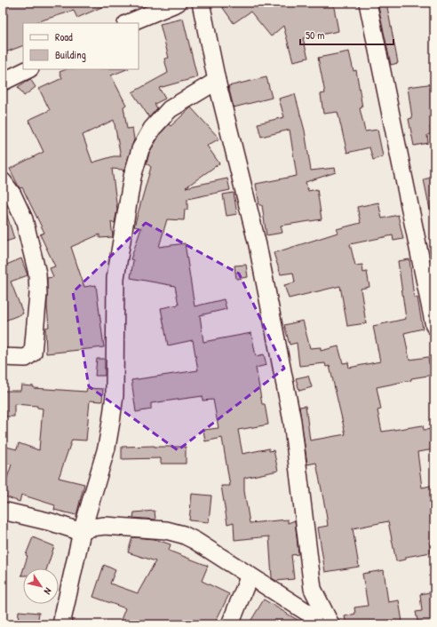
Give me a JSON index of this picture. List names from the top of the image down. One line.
{"legend":["Road","Building"],"scale_bar":"50 m","north":"bottom right"}
